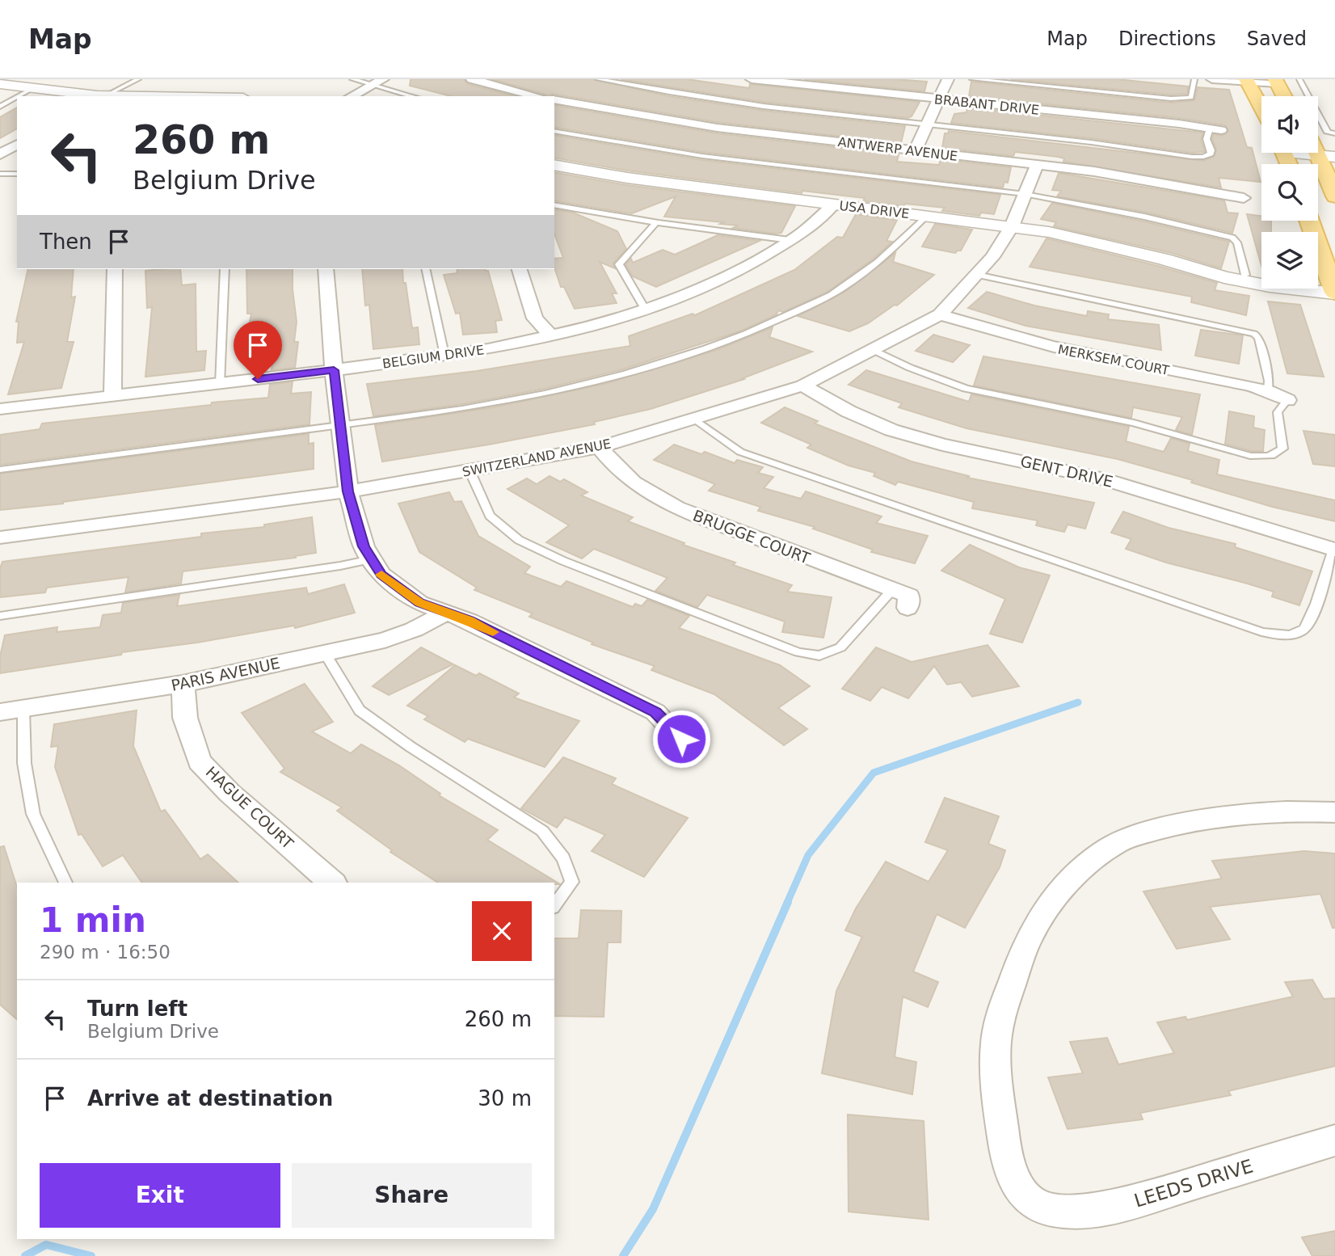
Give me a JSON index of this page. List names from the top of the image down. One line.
{"streets":{"street":["BRABANT DRIVE","ANTWERP AVENUE","USA DRIVE","BELGIUM DRIVE","MERKSEM COURT","SWITZERLAND AVENUE","GENT DRIVE","BRUGGE COURT","PARIS AVENUE","HAGUE COURT","LEEDS DRIVE"]},"crossings":[["ANTWERP AVENUE","SWITZERLAND AVENUE"],["USA DRIVE","BELGIUM DRIVE"],["USA DRIVE","SWITZERLAND AVENUE"],["MERKSEM COURT","SWITZERLAND AVENUE"],["SWITZERLAND AVENUE","GENT DRIVE"],["SWITZERLAND AVENUE","BRUGGE COURT"],["PARIS AVENUE","HAGUE COURT"]],"page":{"header":"Map","nav":["Map","Directions","Saved"],"turn":["260 m","Belgium Drive"],"then":"Then","heading":["1 min","290 m · 16:50"],"list":[{"name":"Turn left","note":"Belgium Drive","value":"260 m"},{"name":"Arrive at destination","value":"30 m"}],"buttons":["Exit","Share"]}}
